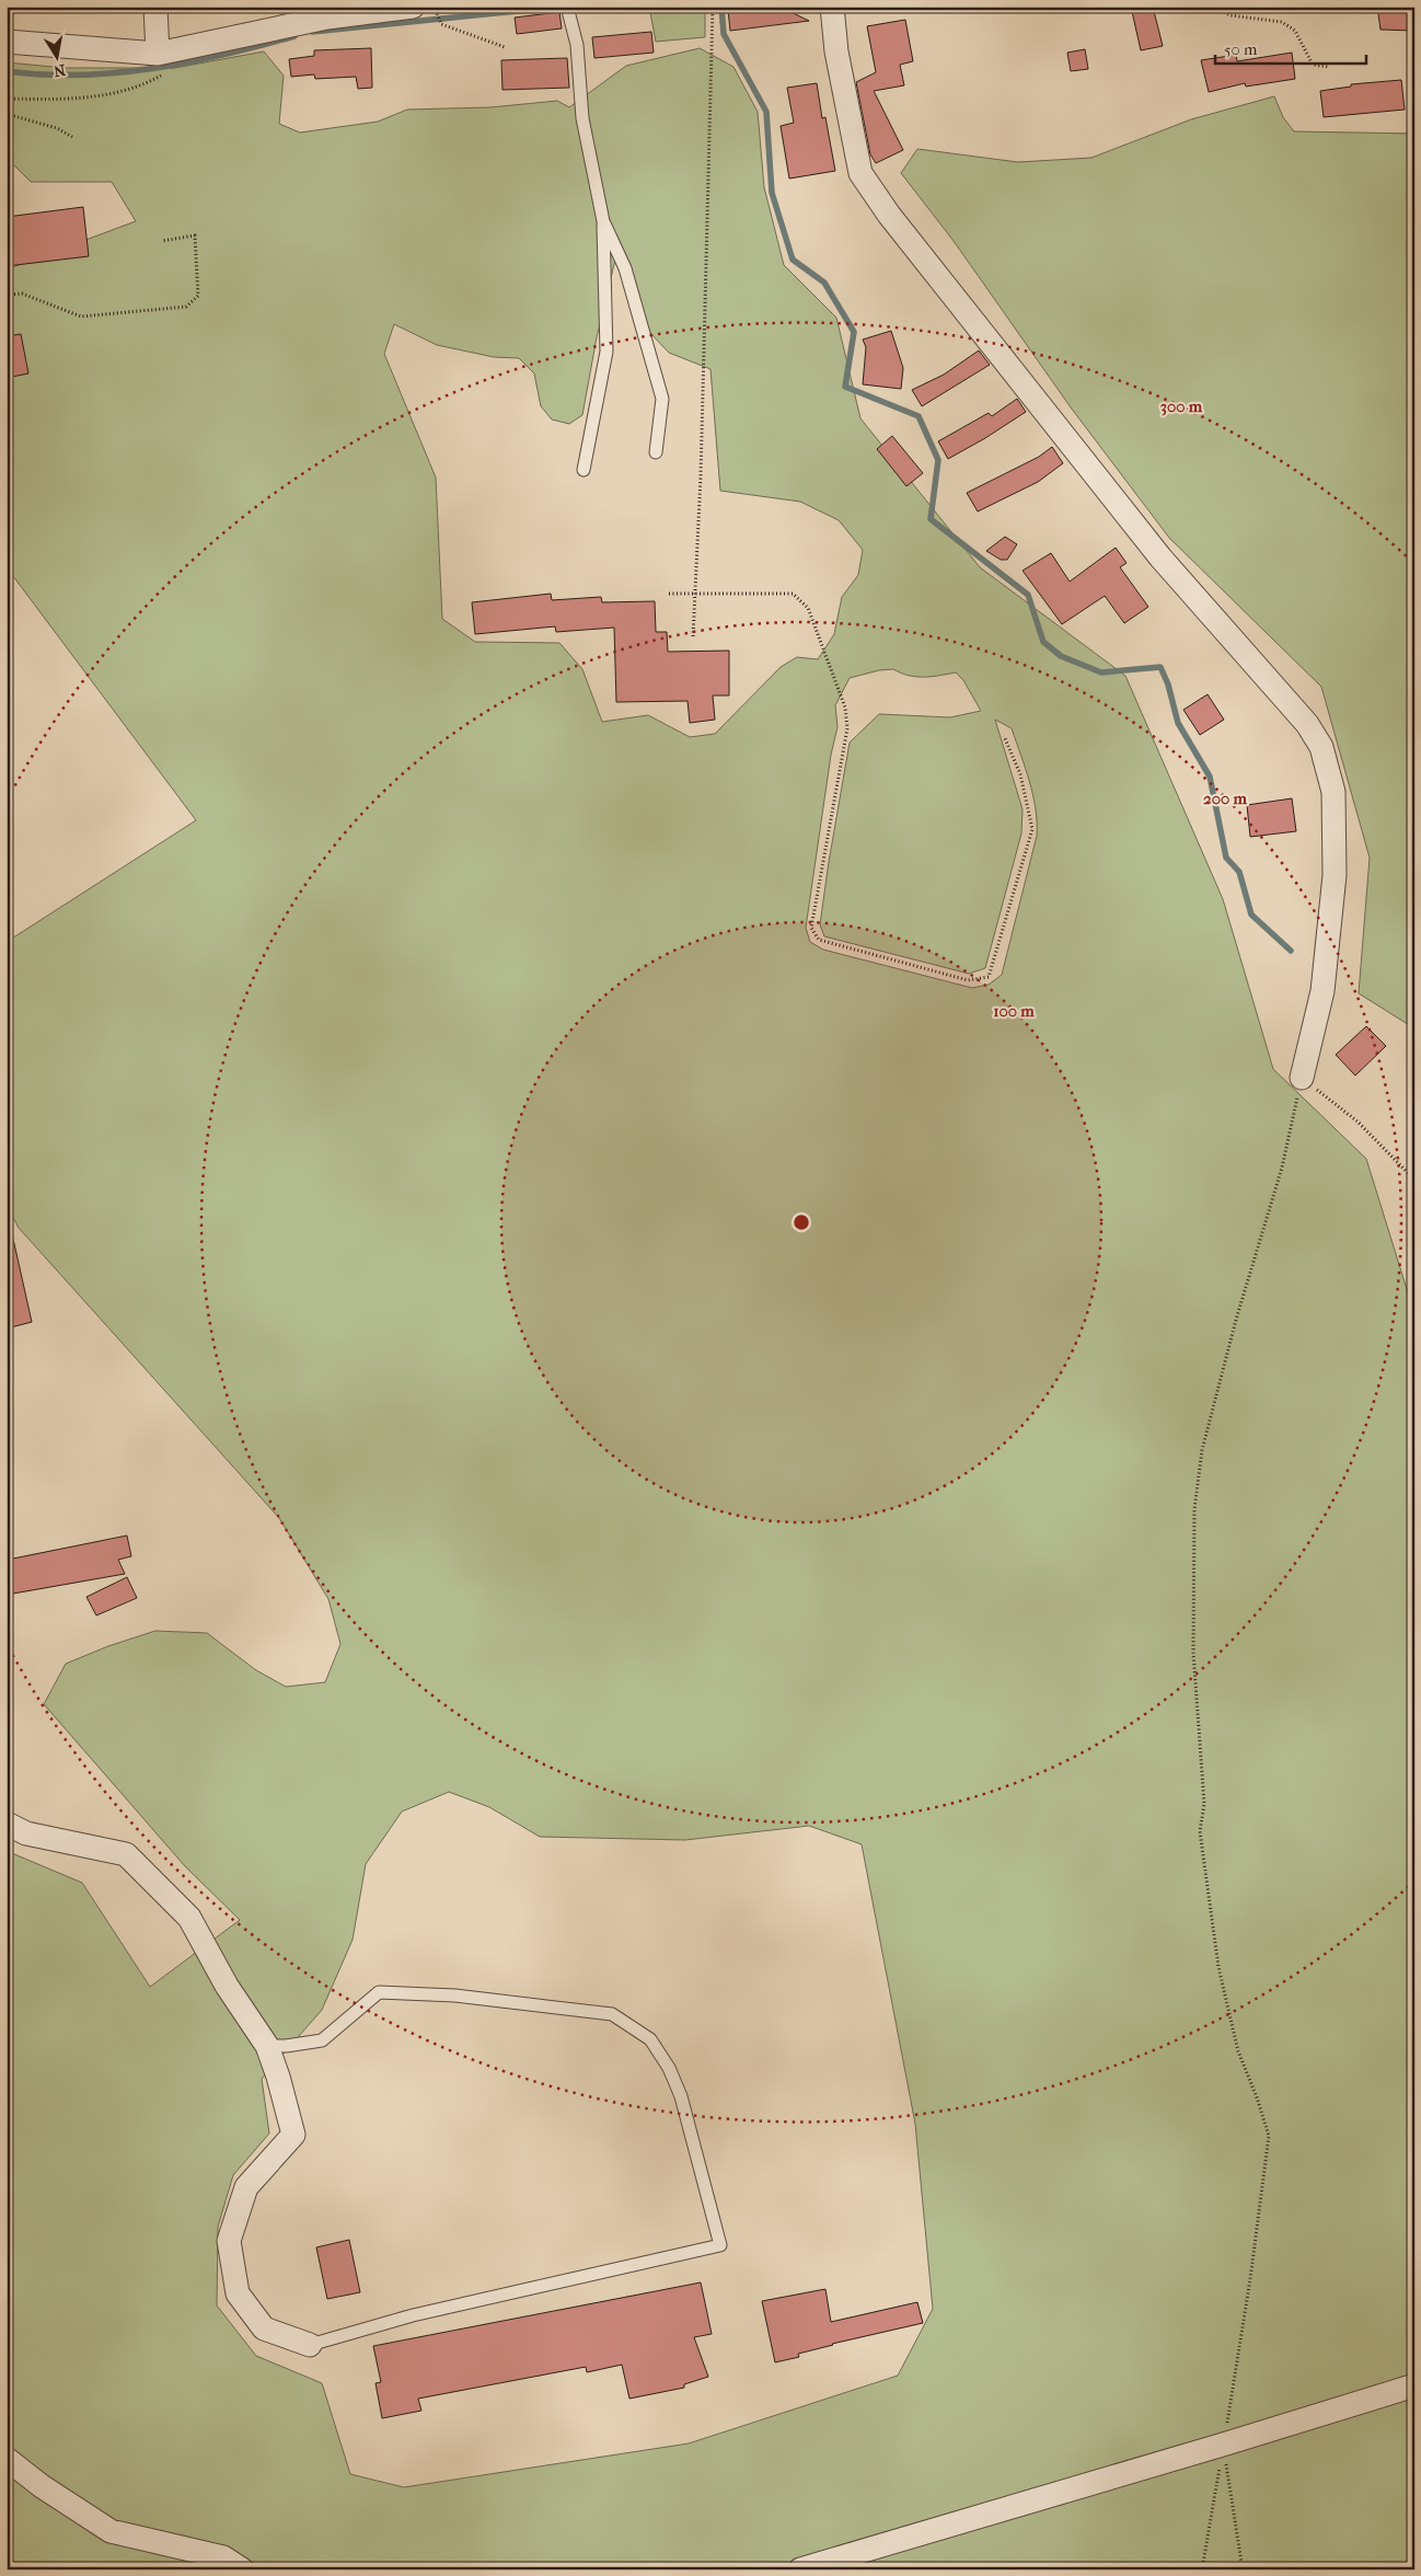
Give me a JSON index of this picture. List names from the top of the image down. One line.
{"scale_bar":"50 m","north":"bottom","rings":["300 m","200 m","100 m"]}
